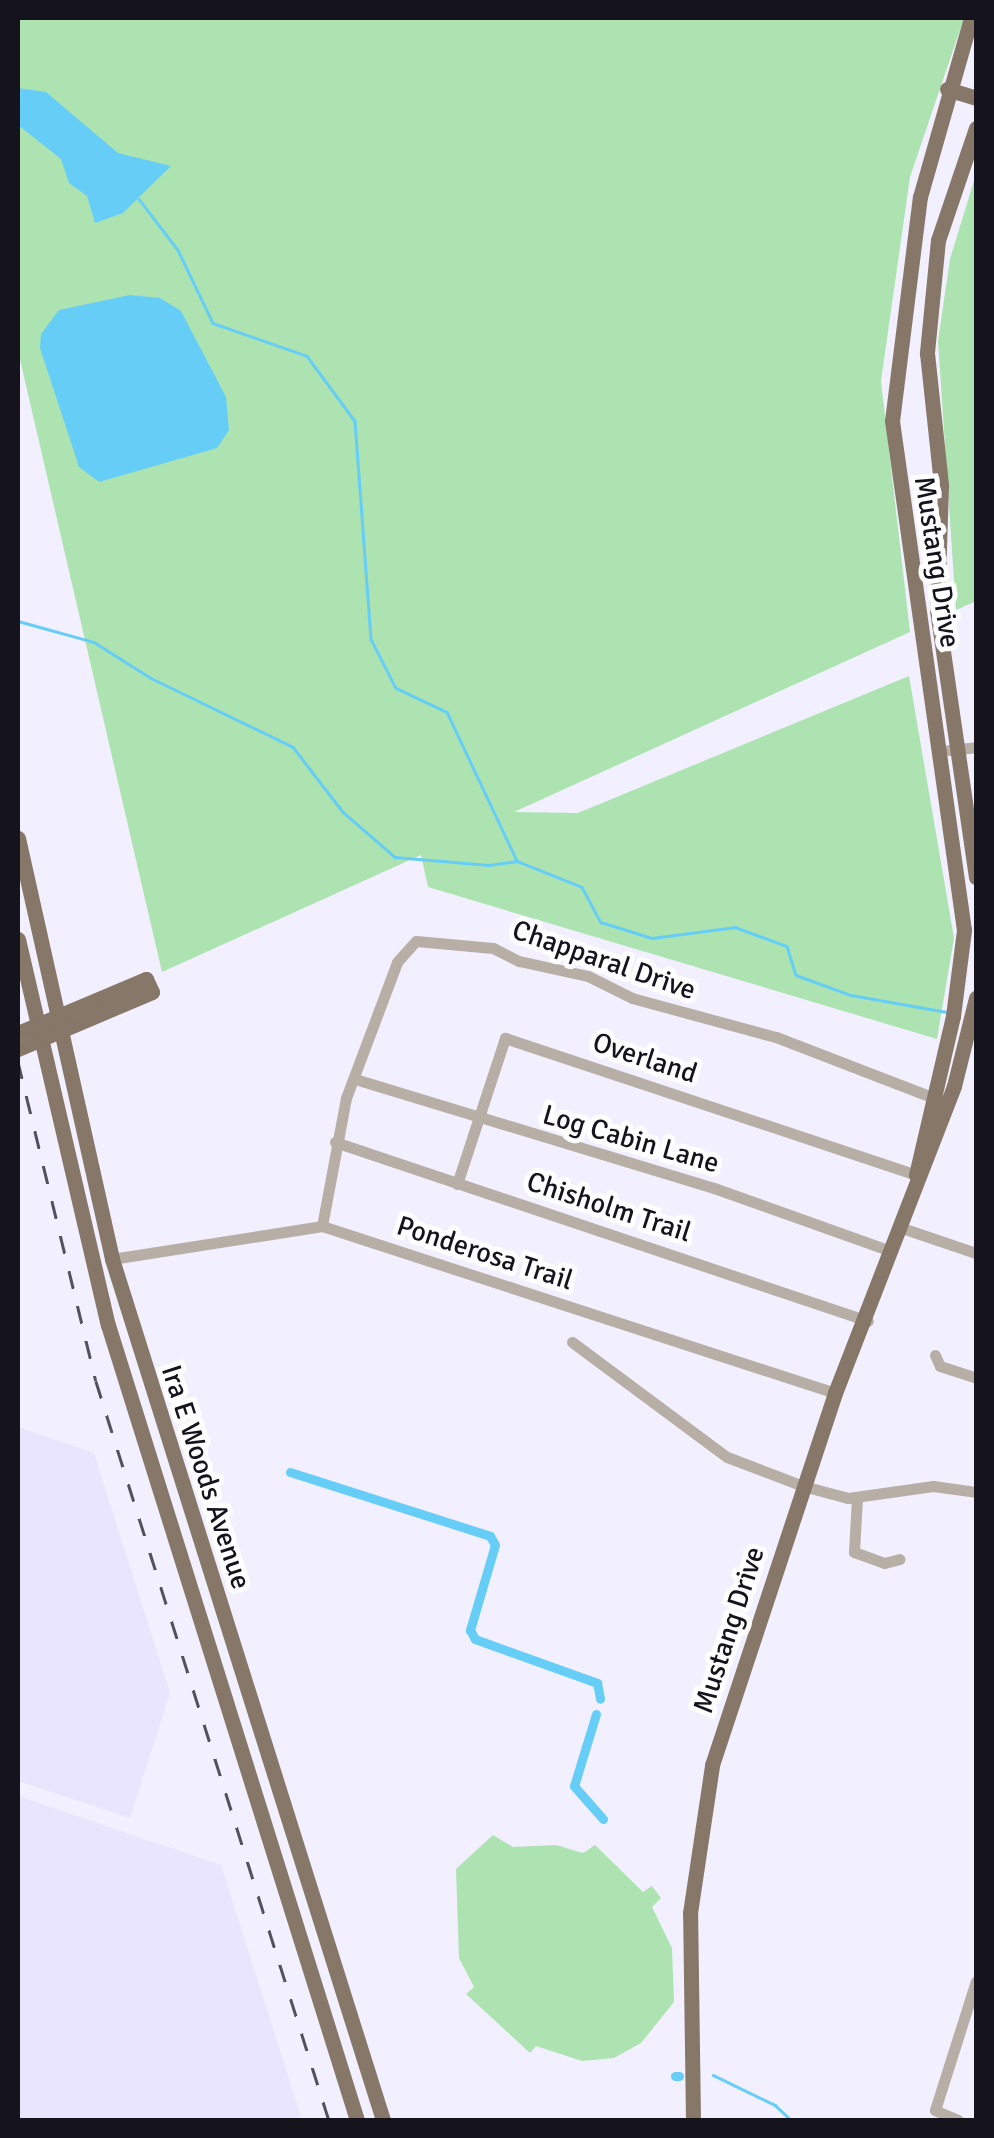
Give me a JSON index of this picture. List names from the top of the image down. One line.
{"streets":{"main road":["Mustang Drive","Ira E Woods Avenue"],"street":["Chapparal Drive","Overland","Log Cabin Lane","Chisholm Trail","Ponderosa Trail"]},"crossings":[["Mustang Drive","Chapparal Drive"],["Mustang Drive","Overland"],["Mustang Drive","Log Cabin Lane"],["Mustang Drive","Chisholm Trail"],["Mustang Drive","Ponderosa Trail"],["Chapparal Drive","Log Cabin Lane"],["Chapparal Drive","Chisholm Trail"],["Chapparal Drive","Ponderosa Trail"],["Overland","Log Cabin Lane"],["Overland","Chisholm Trail"],["Ponderosa Trail","Ira E Woods Avenue"]]}
